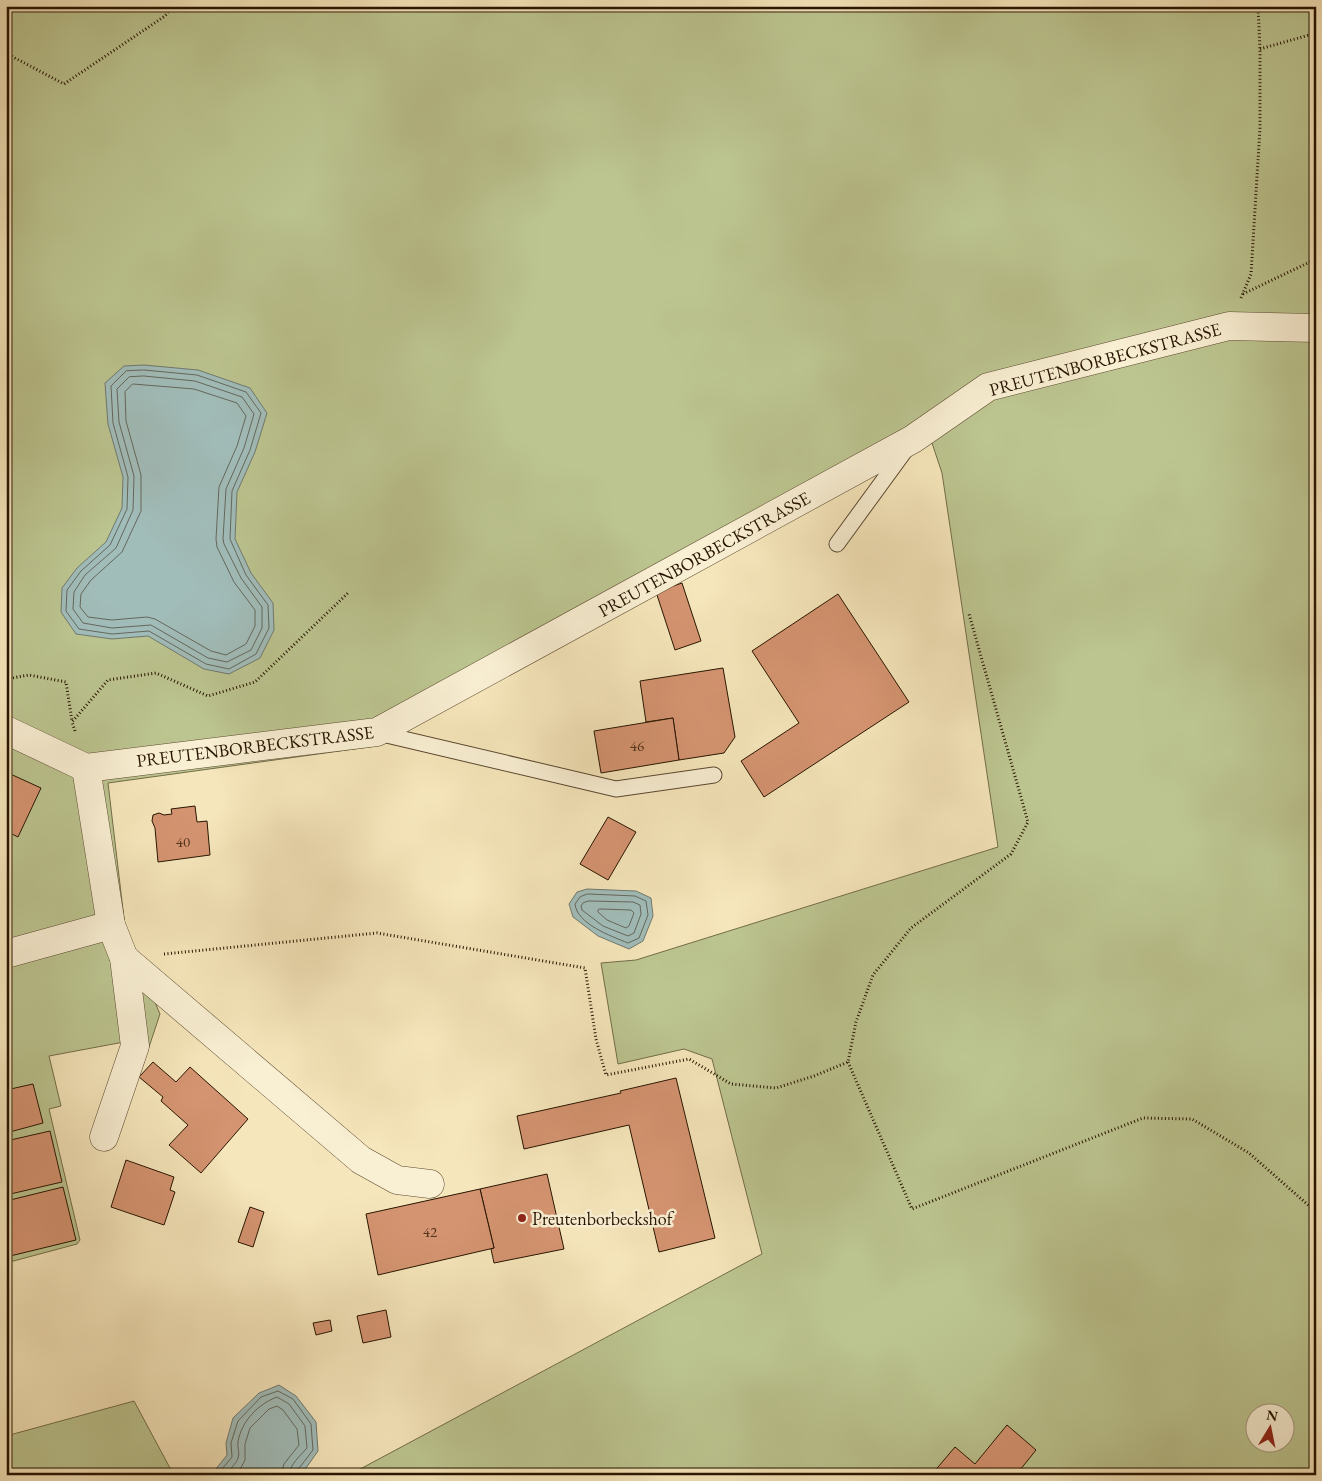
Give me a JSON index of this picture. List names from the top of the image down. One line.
{"streets":{"street":["PREUTENBORBECKSTRASSE"]},"places":["Preutenborbeckshof"],"house_numbers":["46","40","42"],"north":"top"}
